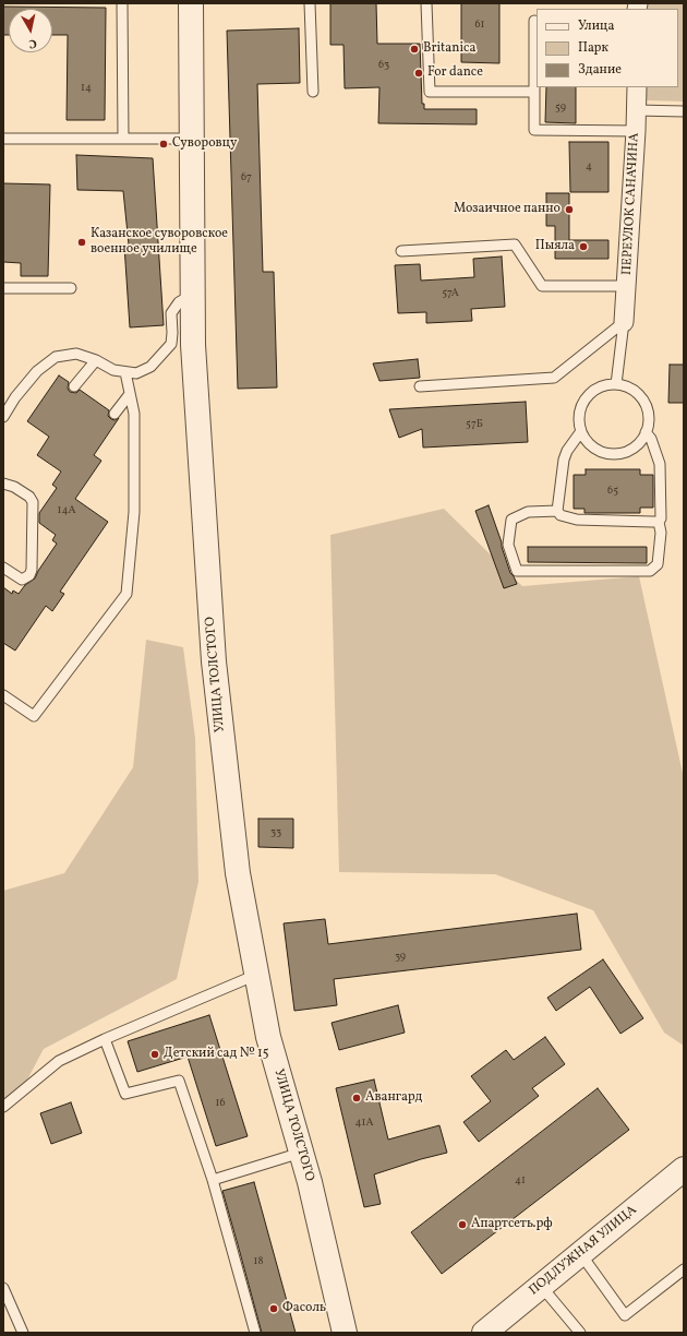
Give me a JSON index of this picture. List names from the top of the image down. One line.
{"streets":{"street":["ПЕРЕУЛОК САНАЧИНА","УЛИЦА ТОЛСТОГО","ПОДЛУЖНАЯ УЛИЦА"]},"places":["Britanica","For dance","Суворовцу","Мозаичное панно","Казанское суворовское военное училище","Пыяла","Детский сад № 15","Авангард","Апартсеть.рф","Фасоль"],"house_numbers":["61","63","14","59","4","67","57А","57Б","65","14А","33","39","16","41А","41","18"],"legend":["Улица","Парк","Здание"],"north":"bottom"}
